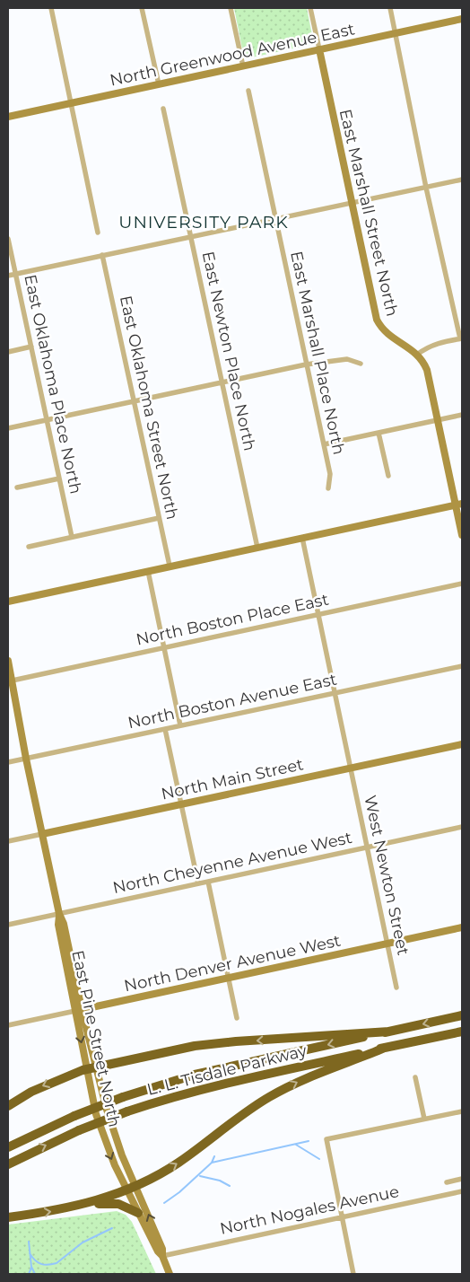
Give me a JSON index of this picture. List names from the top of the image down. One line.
{"streets":{"highway":["L. L. Tisdale Parkway"],"street":["North Greenwood Avenue East","East Marshall Street North","East Newton Place North","East Marshall Place North","East Oklahoma Place North","East Oklahoma Street North","North Boston Place East","North Boston Avenue East","North Main Street","North Cheyenne Avenue West","West Newton Street","North Denver Avenue West","East Pine Street North","North Nogales Avenue"]},"crossings":[["North Greenwood Avenue East","East Marshall Street North"],["North Boston Place East","West Newton Street"],["North Boston Place East","East Pine Street North"],["North Boston Avenue East","West Newton Street"],["North Boston Avenue East","East Pine Street North"],["North Main Street","West Newton Street"],["North Main Street","East Pine Street North"],["North Cheyenne Avenue West","West Newton Street"],["North Cheyenne Avenue West","East Pine Street North"],["West Newton Street","North Denver Avenue West"],["North Denver Avenue West","East Pine Street North"]],"districts":["UNIVERSITY PARK"]}
